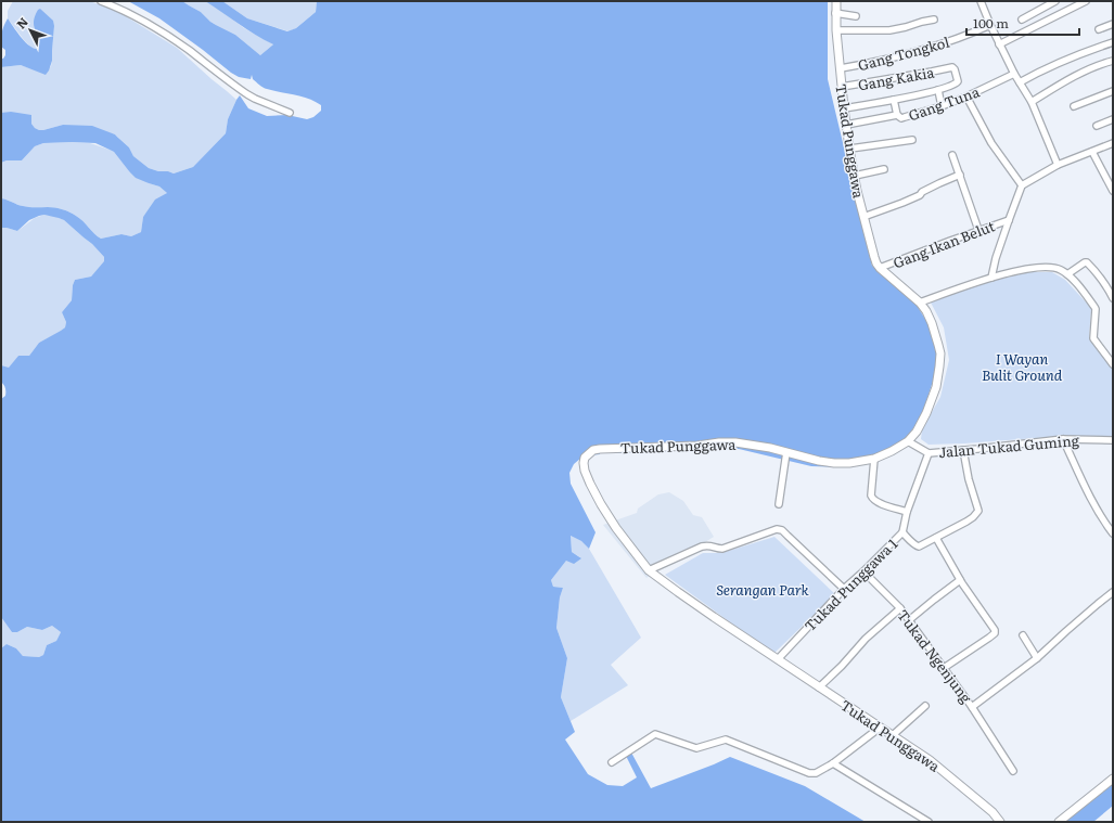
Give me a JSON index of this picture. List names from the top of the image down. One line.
{"streets":{"street":["Gang Tongkol","Gang Kakia","Gang Tuna","Tukad Punggawa","Gang Ikan Belut","Jalan Tukad Guming","Tukad Punggawa 1","Tukad Ngenjung"]},"crossings":[["Gang Tongkol","Tukad Punggawa"],["Gang Kakia","Tukad Punggawa"],["Gang Tuna","Tukad Punggawa"],["Tukad Punggawa","Gang Ikan Belut"],["Tukad Punggawa","Jalan Tukad Guming"],["Tukad Punggawa","Tukad Punggawa 1"],["Jalan Tukad Guming","Tukad Punggawa 1"],["Tukad Punggawa 1","Tukad Ngenjung"]],"parks":["I Wayan Bulit Ground","Serangan Park"],"scale_bar":"100 m","north":"top left"}
